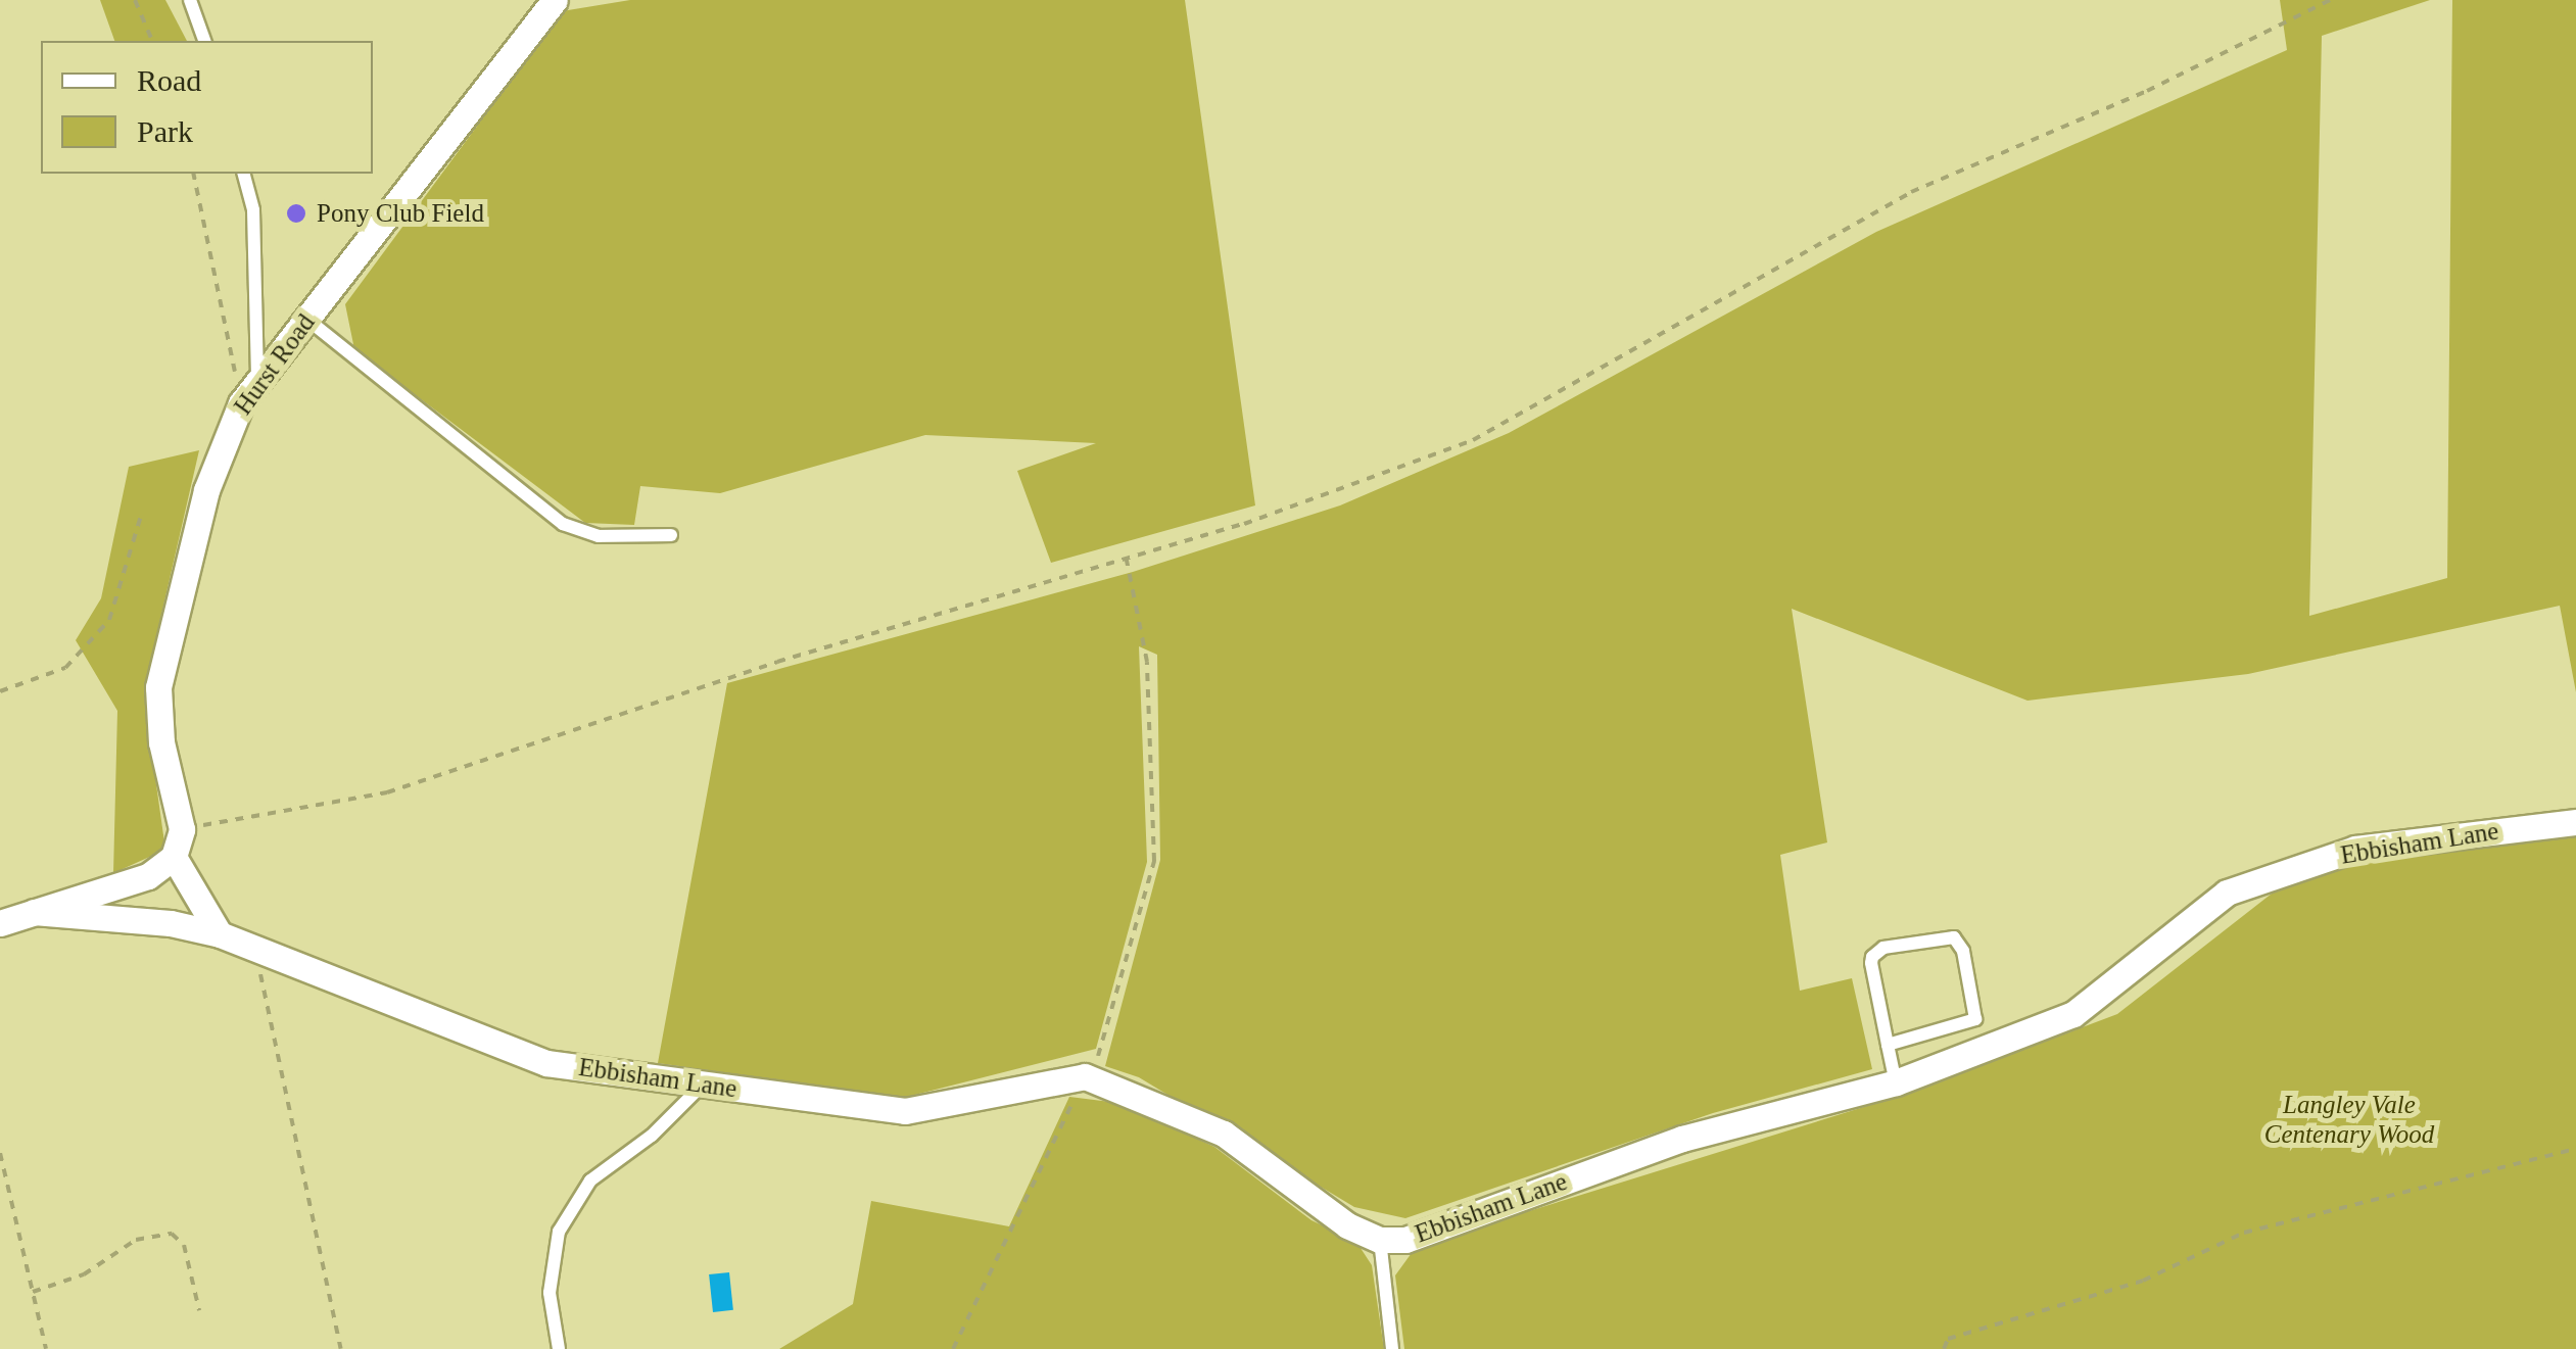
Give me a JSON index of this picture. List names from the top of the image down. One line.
{"streets":{"street":["Hurst Road","Ebbisham Lane"]},"crossings":[["Hurst Road","Ebbisham Lane"]],"parks":["Langley Vale Centenary Wood"],"places":["Pony Club Field"],"legend":["Road","Park"]}
